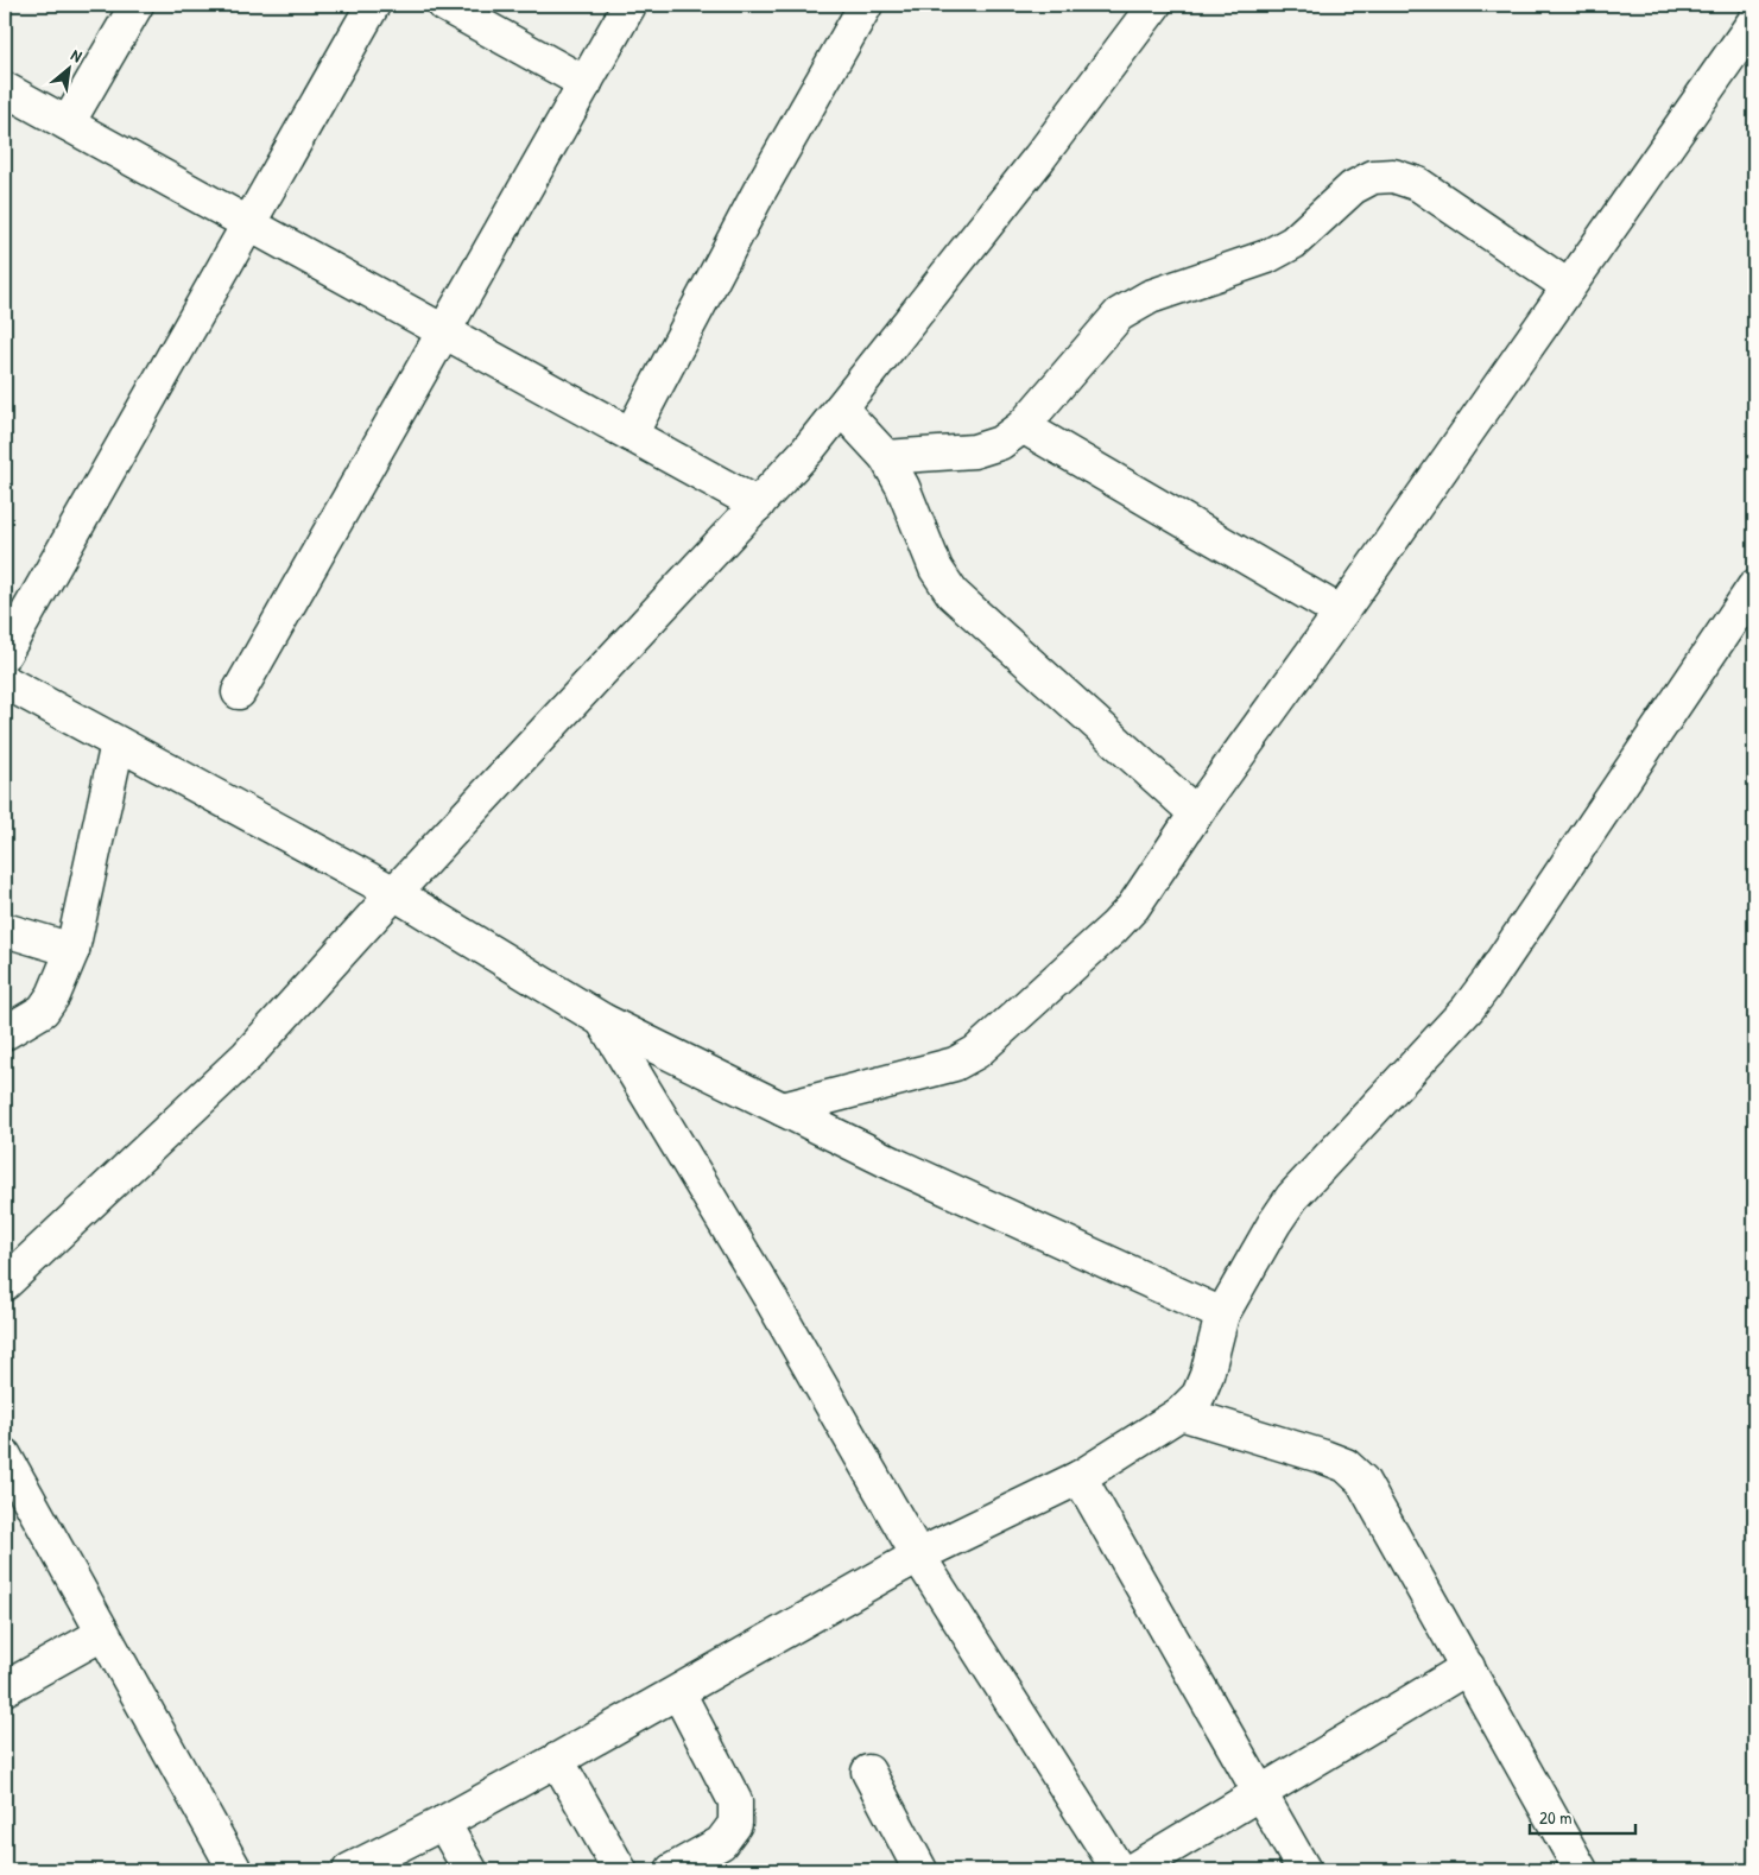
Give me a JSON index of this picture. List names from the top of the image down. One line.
{"scale_bar":"20 m","north":"top right"}
